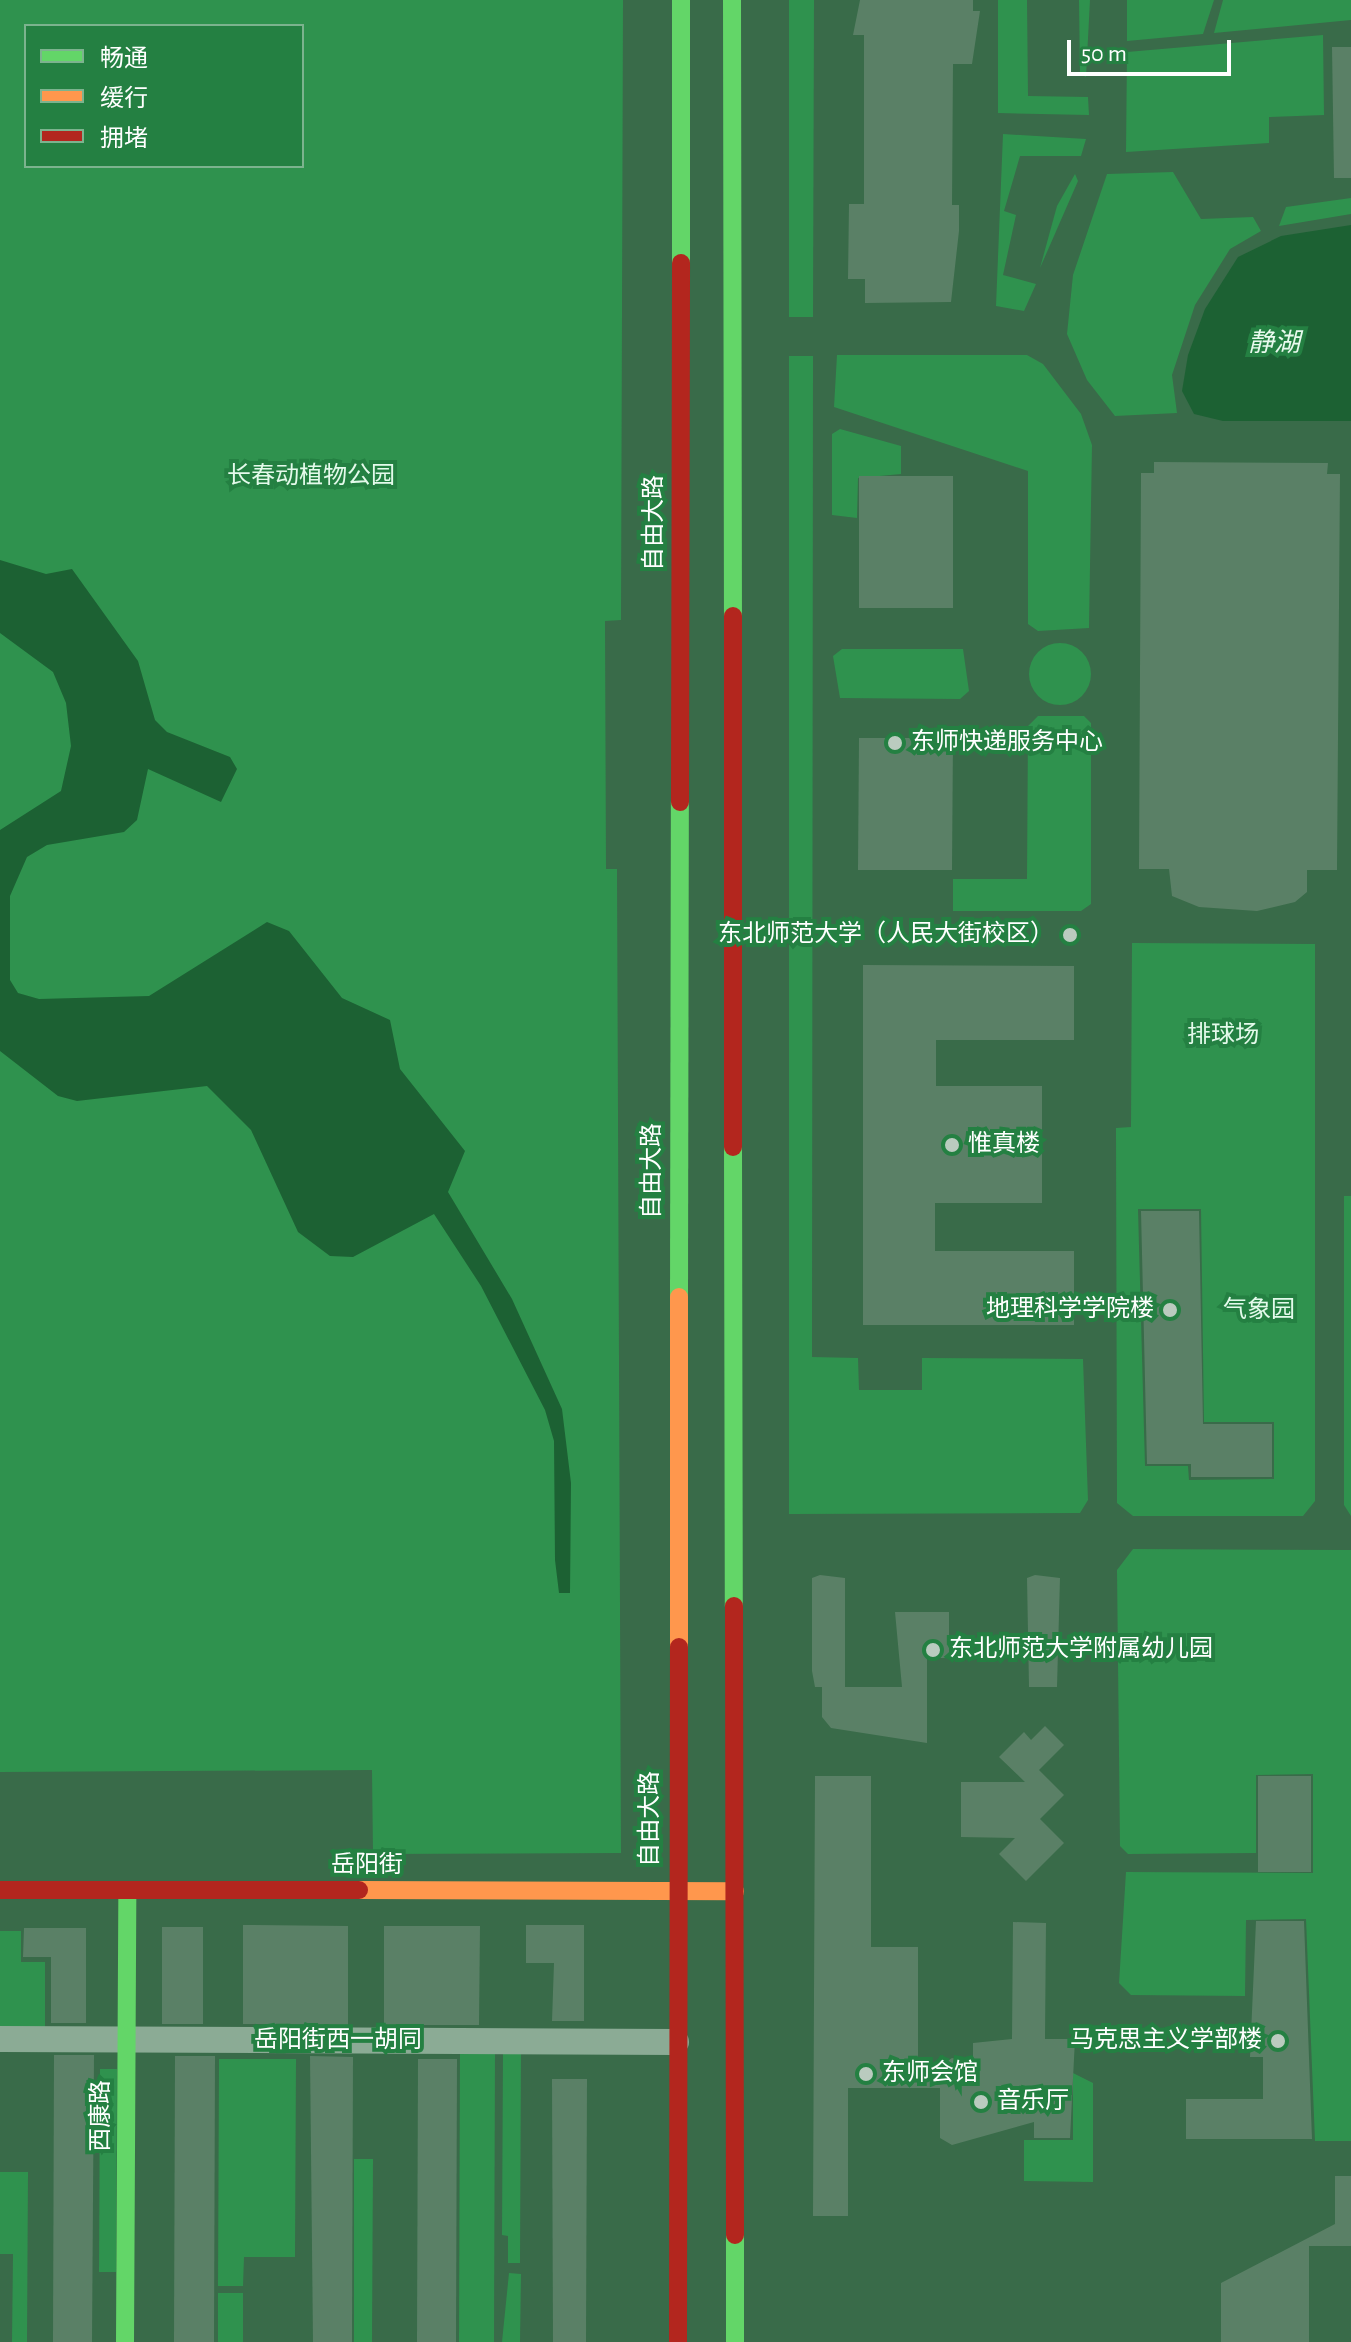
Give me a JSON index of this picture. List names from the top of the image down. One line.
{"streets":{"main road":["自由大路","岳阳街","西康路"],"street":["岳阳街西一胡同"]},"crossings":[["自由大路","岳阳街"],["自由大路","岳阳街西一胡同"],["岳阳街","西康路"],["岳阳街西一胡同","西康路"]],"water":["静湖"],"parks":["长春动植物公园","排球场","气象园"],"places":["东师快递服务中心","东北师范大学（人民大街校区）","惟真楼","地理科学学院楼","东北师范大学附属幼儿园","马克思主义学部楼","东师会馆","音乐厅"],"legend":["畅通","缓行","拥堵"],"scale_bar":"50 m"}
